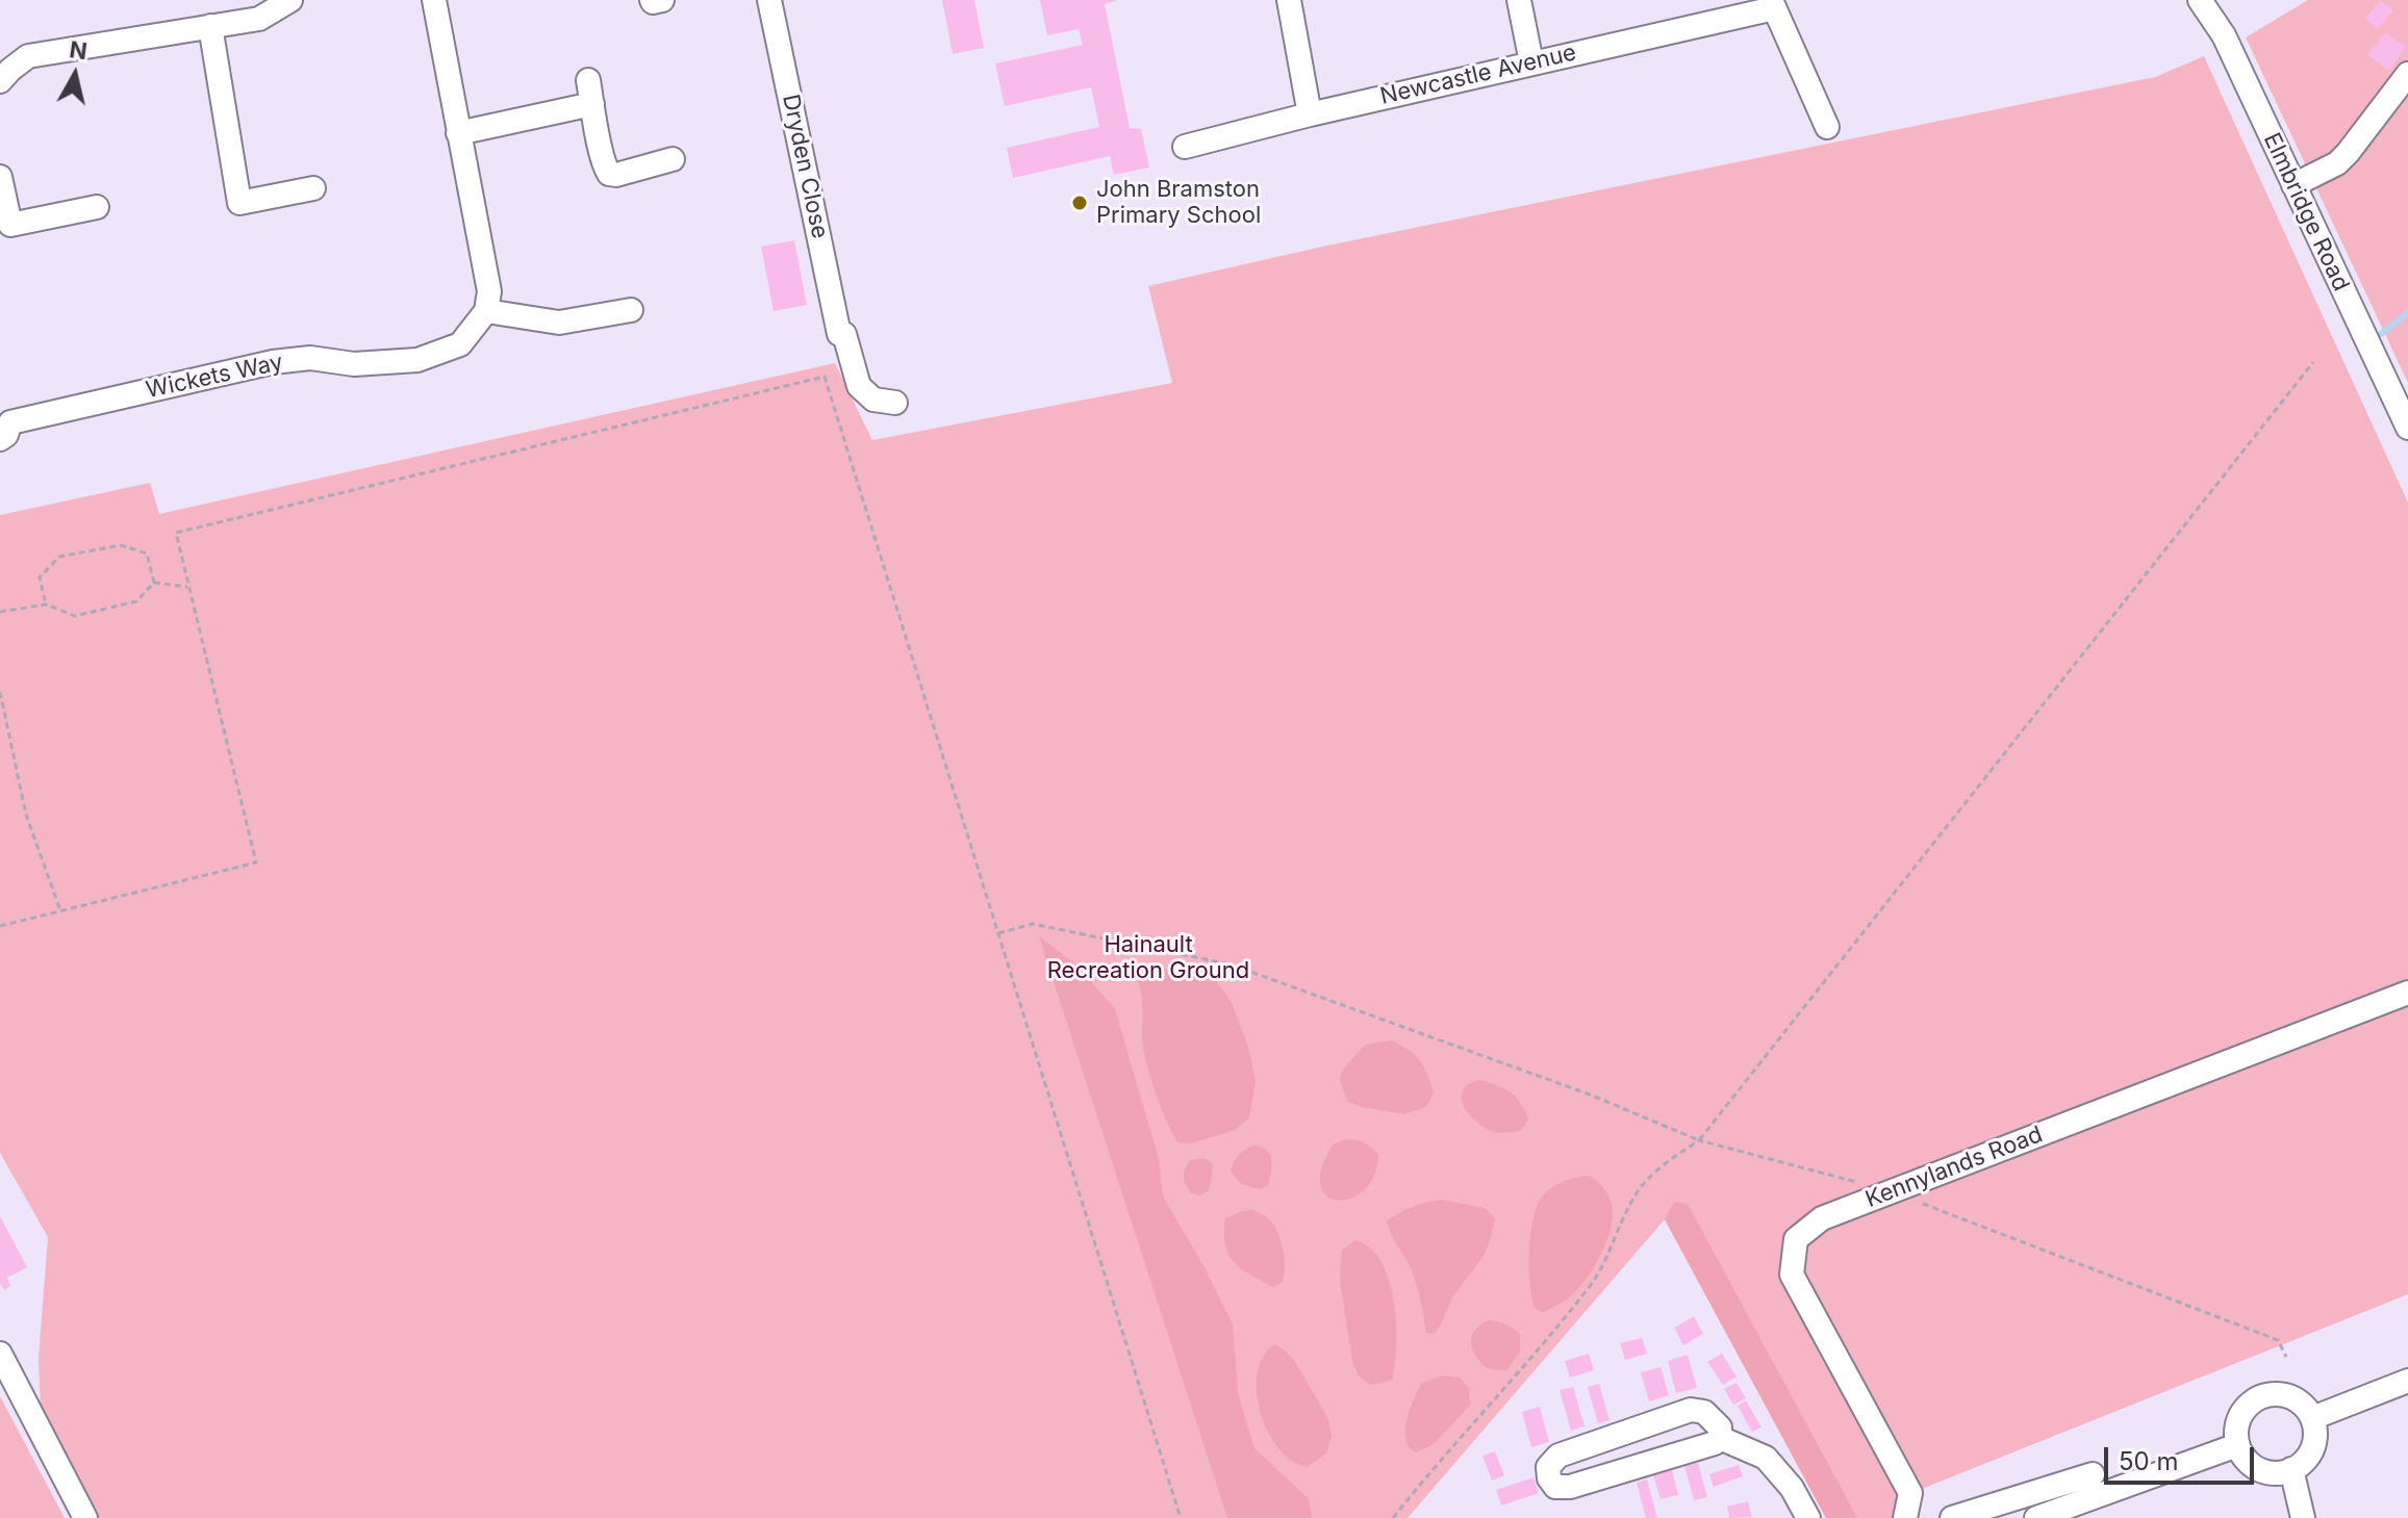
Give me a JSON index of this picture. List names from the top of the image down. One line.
{"streets":{"street":["Newcastle Avenue","Dryden Close","Elmbridge Road","Wickets Way","Kennylands Road"]},"parks":["Hainault Recreation Ground"],"places":["John Bramston Primary School"],"scale_bar":"50 m","north":"top"}
